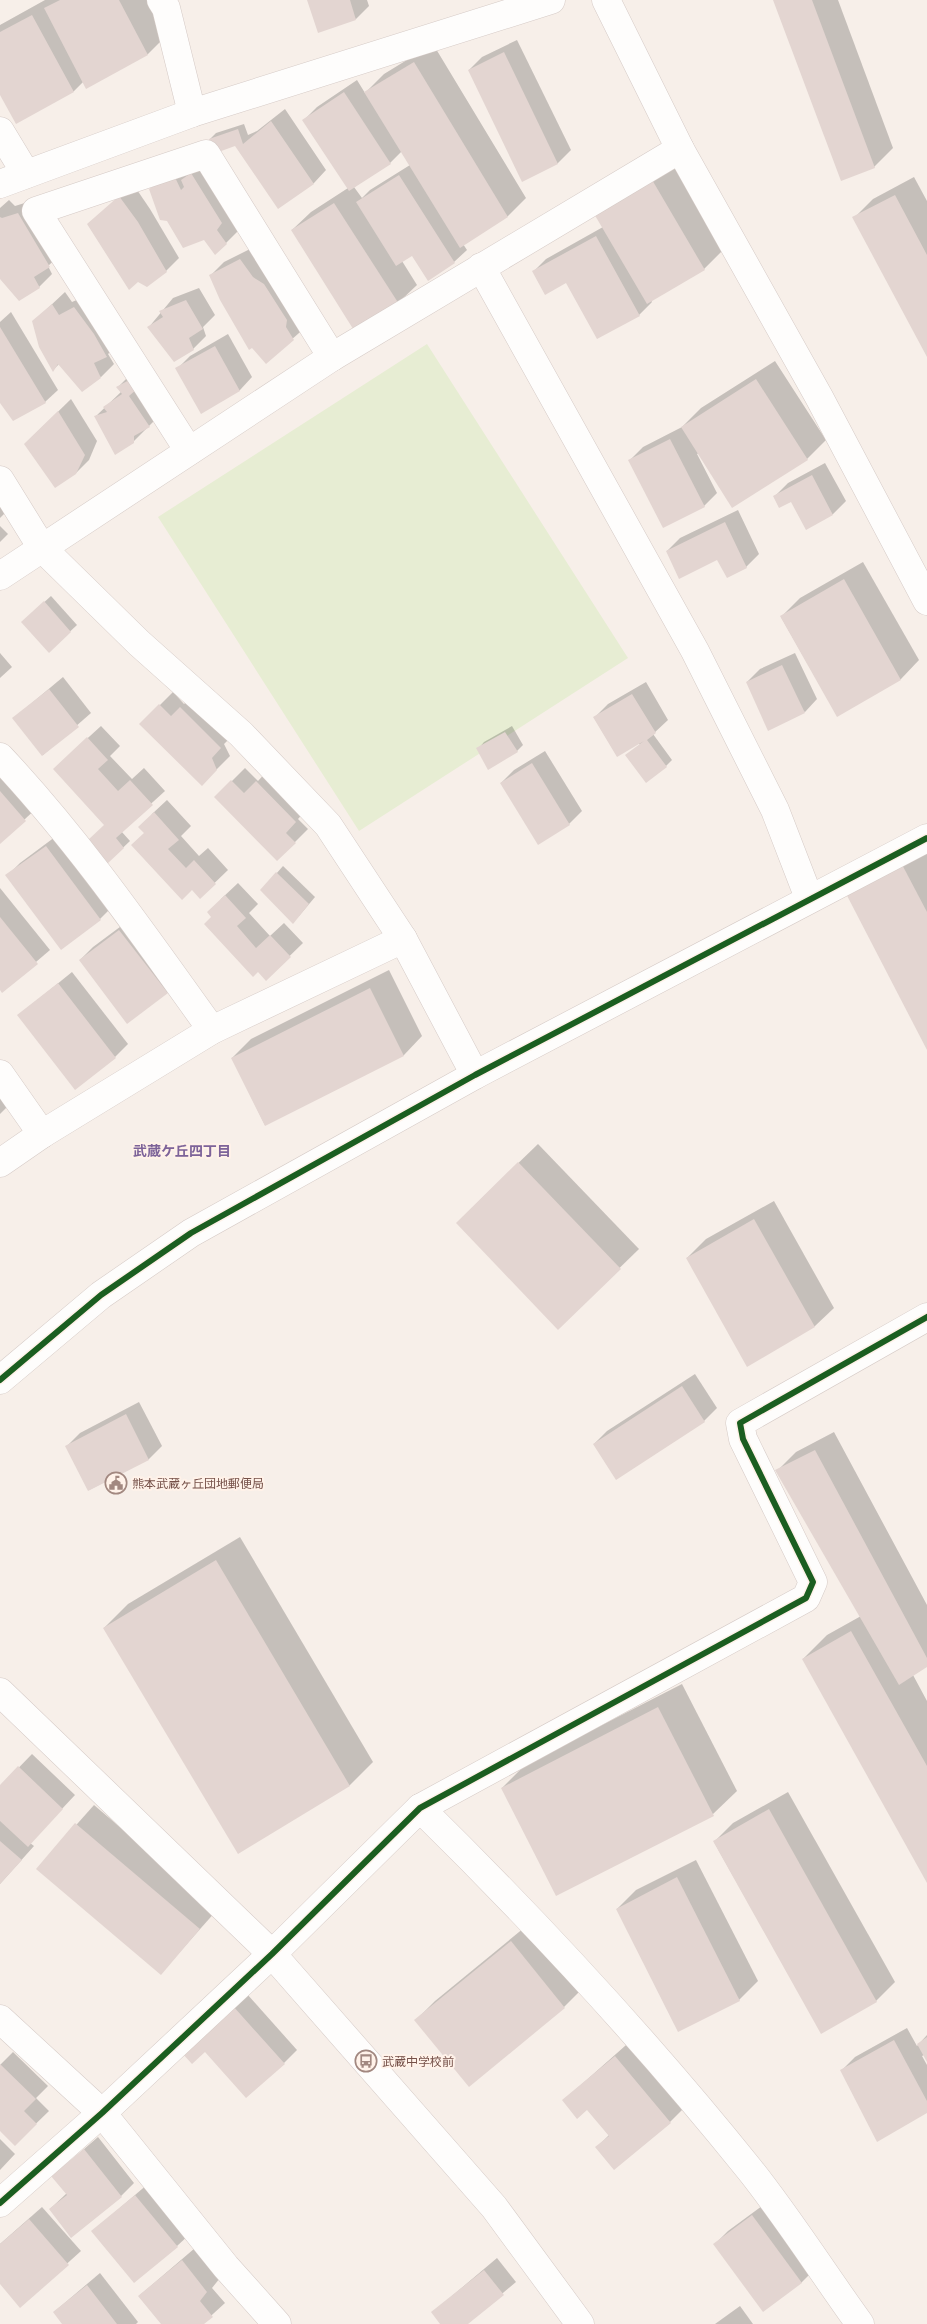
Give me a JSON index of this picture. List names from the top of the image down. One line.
{"districts":["武蔵ケ丘四丁目"],"places":{"public building":["熊本武蔵ヶ丘団地郵便局"],"bus stop":["武蔵中学校前"]}}
